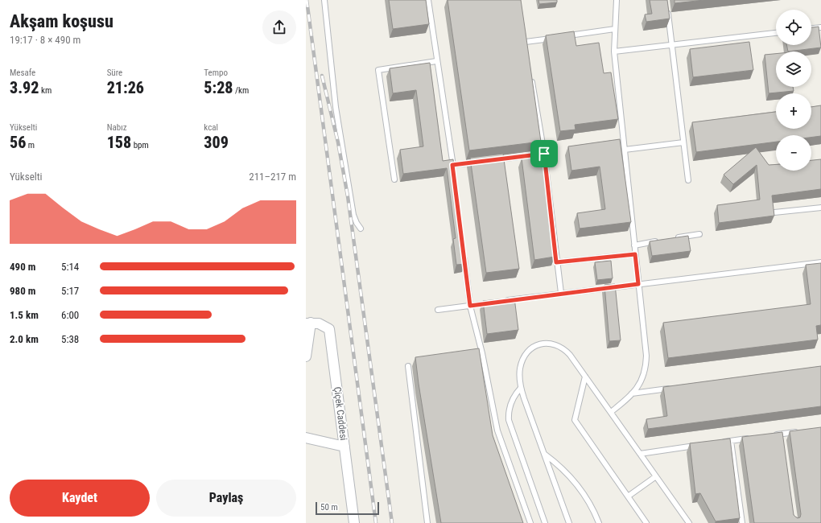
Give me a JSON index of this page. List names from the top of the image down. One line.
{"streets":{"street":["Çiçek Caddesi"]},"scale_bar":"50 m","page":{"heading":["Akşam koşusu","19:17 · 8 × 490 m"],"map_buttons":["+","−"],"stats":[["Mesafe","3.92 km"],["Süre","21:26"],["Tempo","5:28 /km"],["Yükselti","56 m"],["Nabız","158 bpm"],["kcal","309"]],"chart":["Yükselti","211–217 m"],"list":[{"name":"490 m","note":"5:14"},{"name":"980 m","note":"5:17"},{"name":"1.5 km","note":"6:00"},{"name":"2.0 km","note":"5:38"}],"buttons":["Kaydet","Paylaş"],"scale":"50 m"}}
